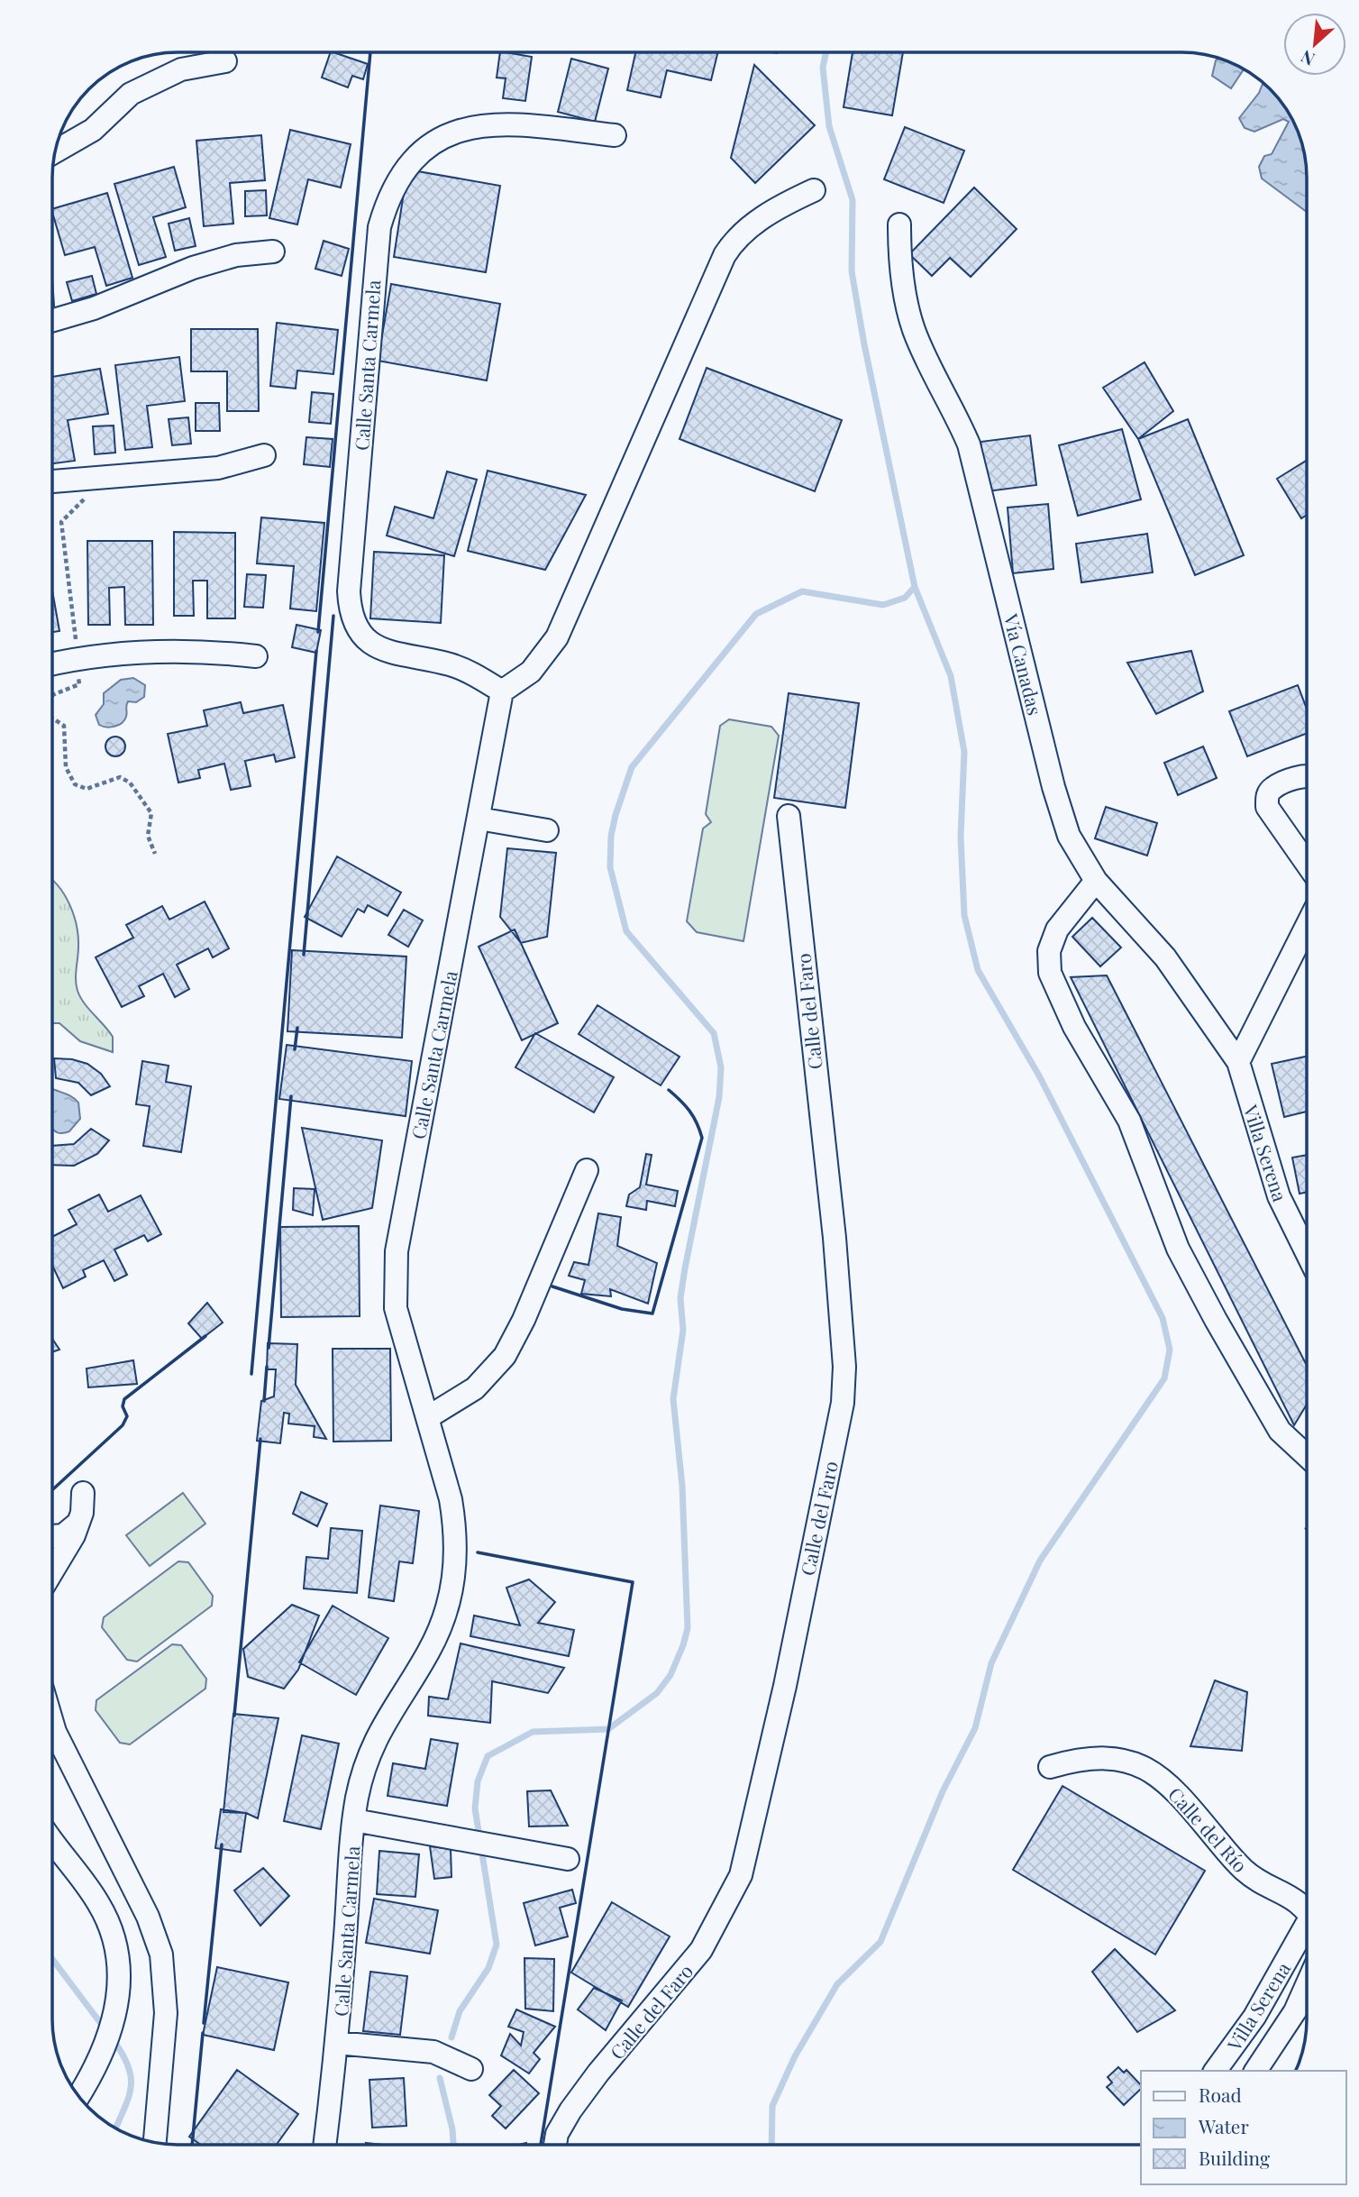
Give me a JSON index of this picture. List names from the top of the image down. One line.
{"streets":{"street":["Calle Santa Carmela","Vía Canadas","Calle del Faro","Villa Serena","Calle del Río"]},"crossings":[["Vía Canadas","Villa Serena"]],"legend":["Road","Water","Building"],"north":"bottom left"}
